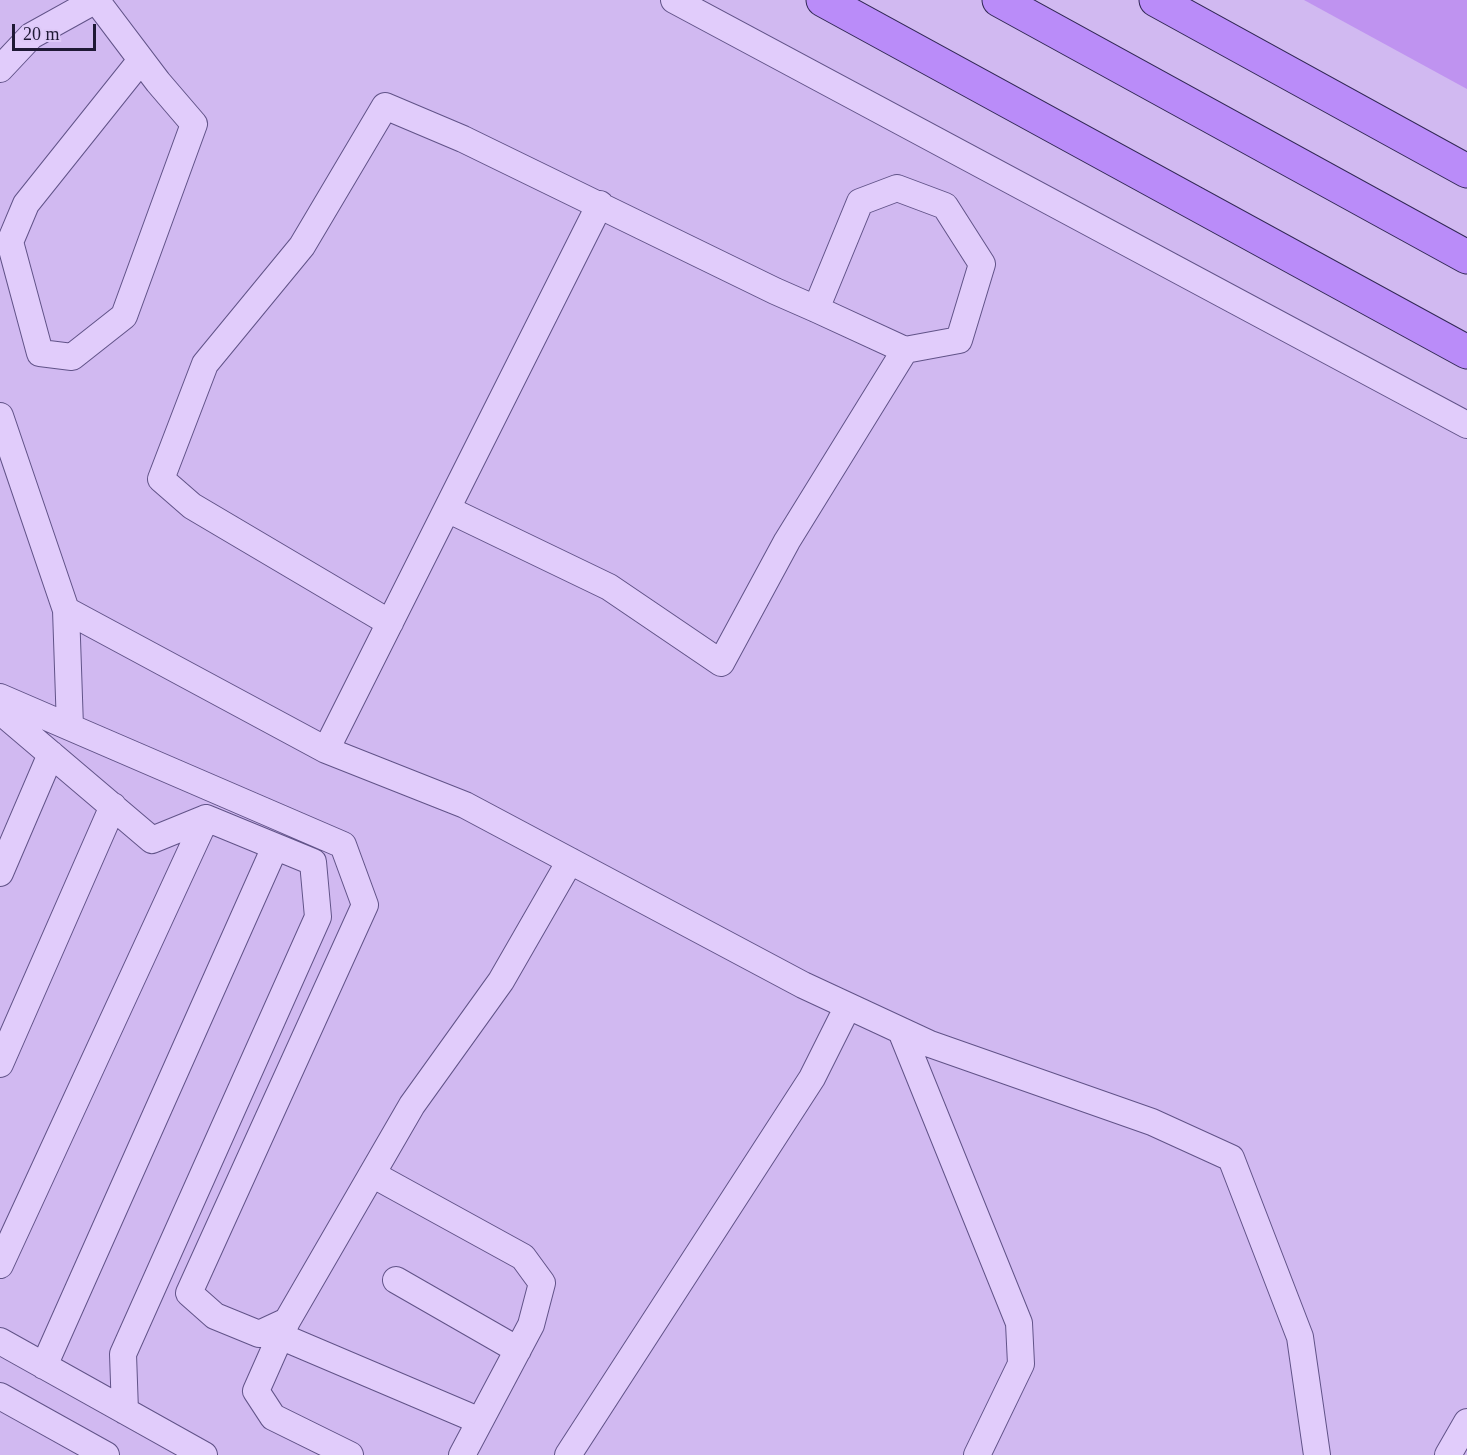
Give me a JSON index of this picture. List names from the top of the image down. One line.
{"scale_bar":"20 m"}
